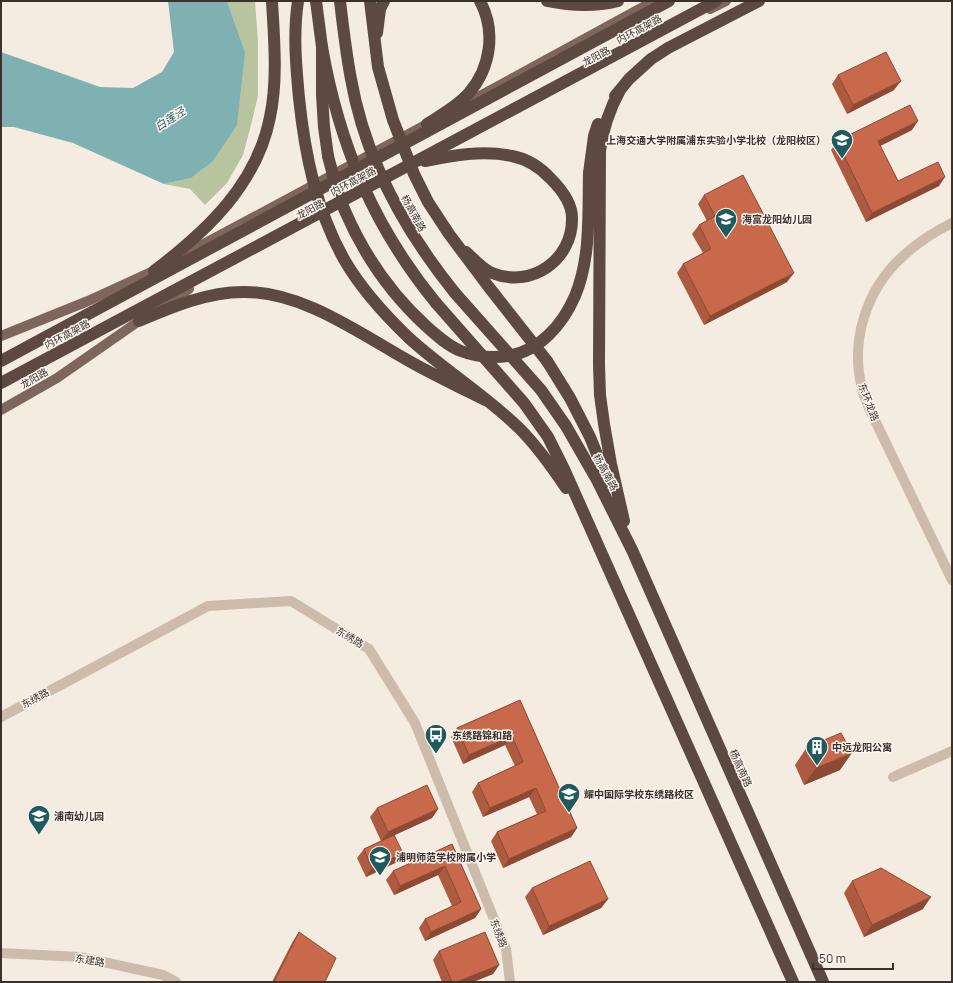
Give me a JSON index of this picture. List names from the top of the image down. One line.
{"streets":{"highway":["内环高架路","杨高南路"],"main road":["龙阳路"],"street":["东环龙路","东绣路","东建路"]},"water":["白莲泾"],"places":{"school or university":["上海交通大学附属浦东实验小学北校（龙阳校区）","海富龙阳幼儿园","耀中国际学校东绣路校区","浦南幼儿园","浦明师范学校附属小学"],"bus stop":["东绣路锦和路"],"building":["中远龙阳公寓"]},"scale_bar":"50 m"}
